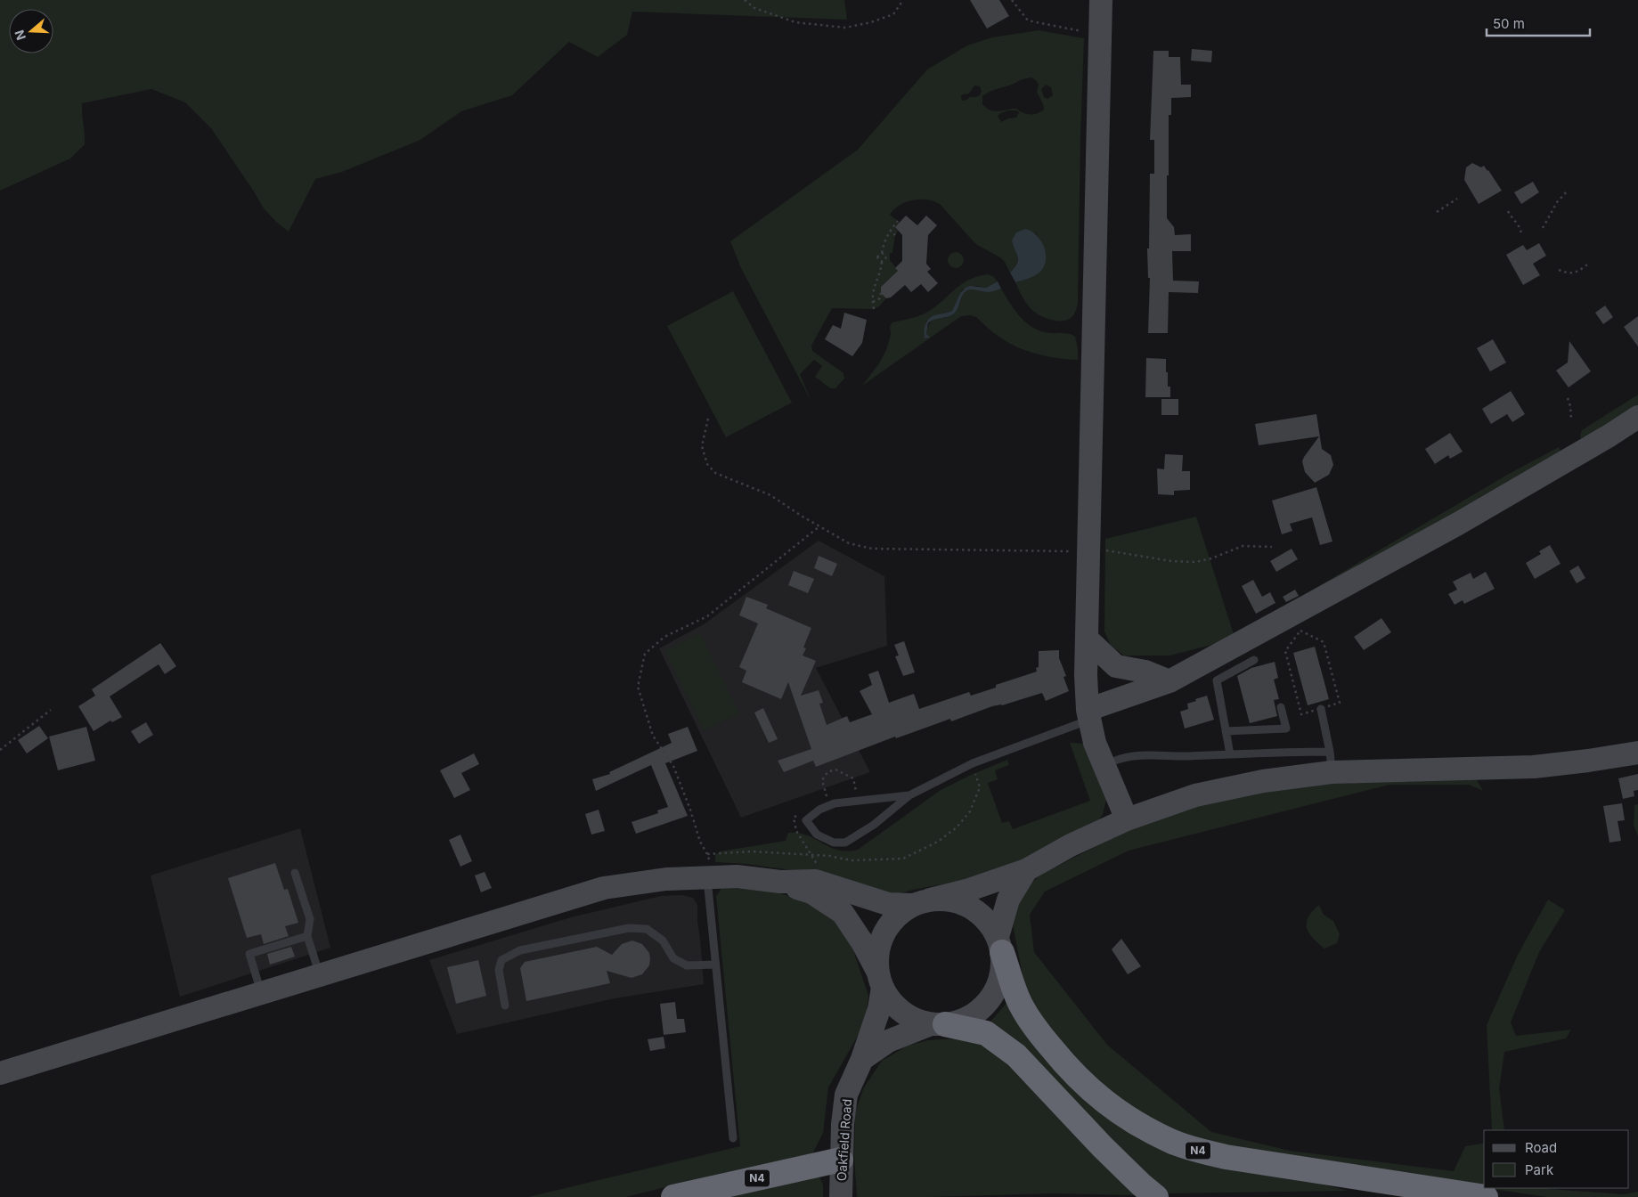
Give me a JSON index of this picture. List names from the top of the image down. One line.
{"streets":{"highway":["N4"],"main road":["Oakfield Road"]},"crossings":[["Oakfield Road","N4"]],"legend":["Road","Park"],"scale_bar":"50 m","north":"left"}
